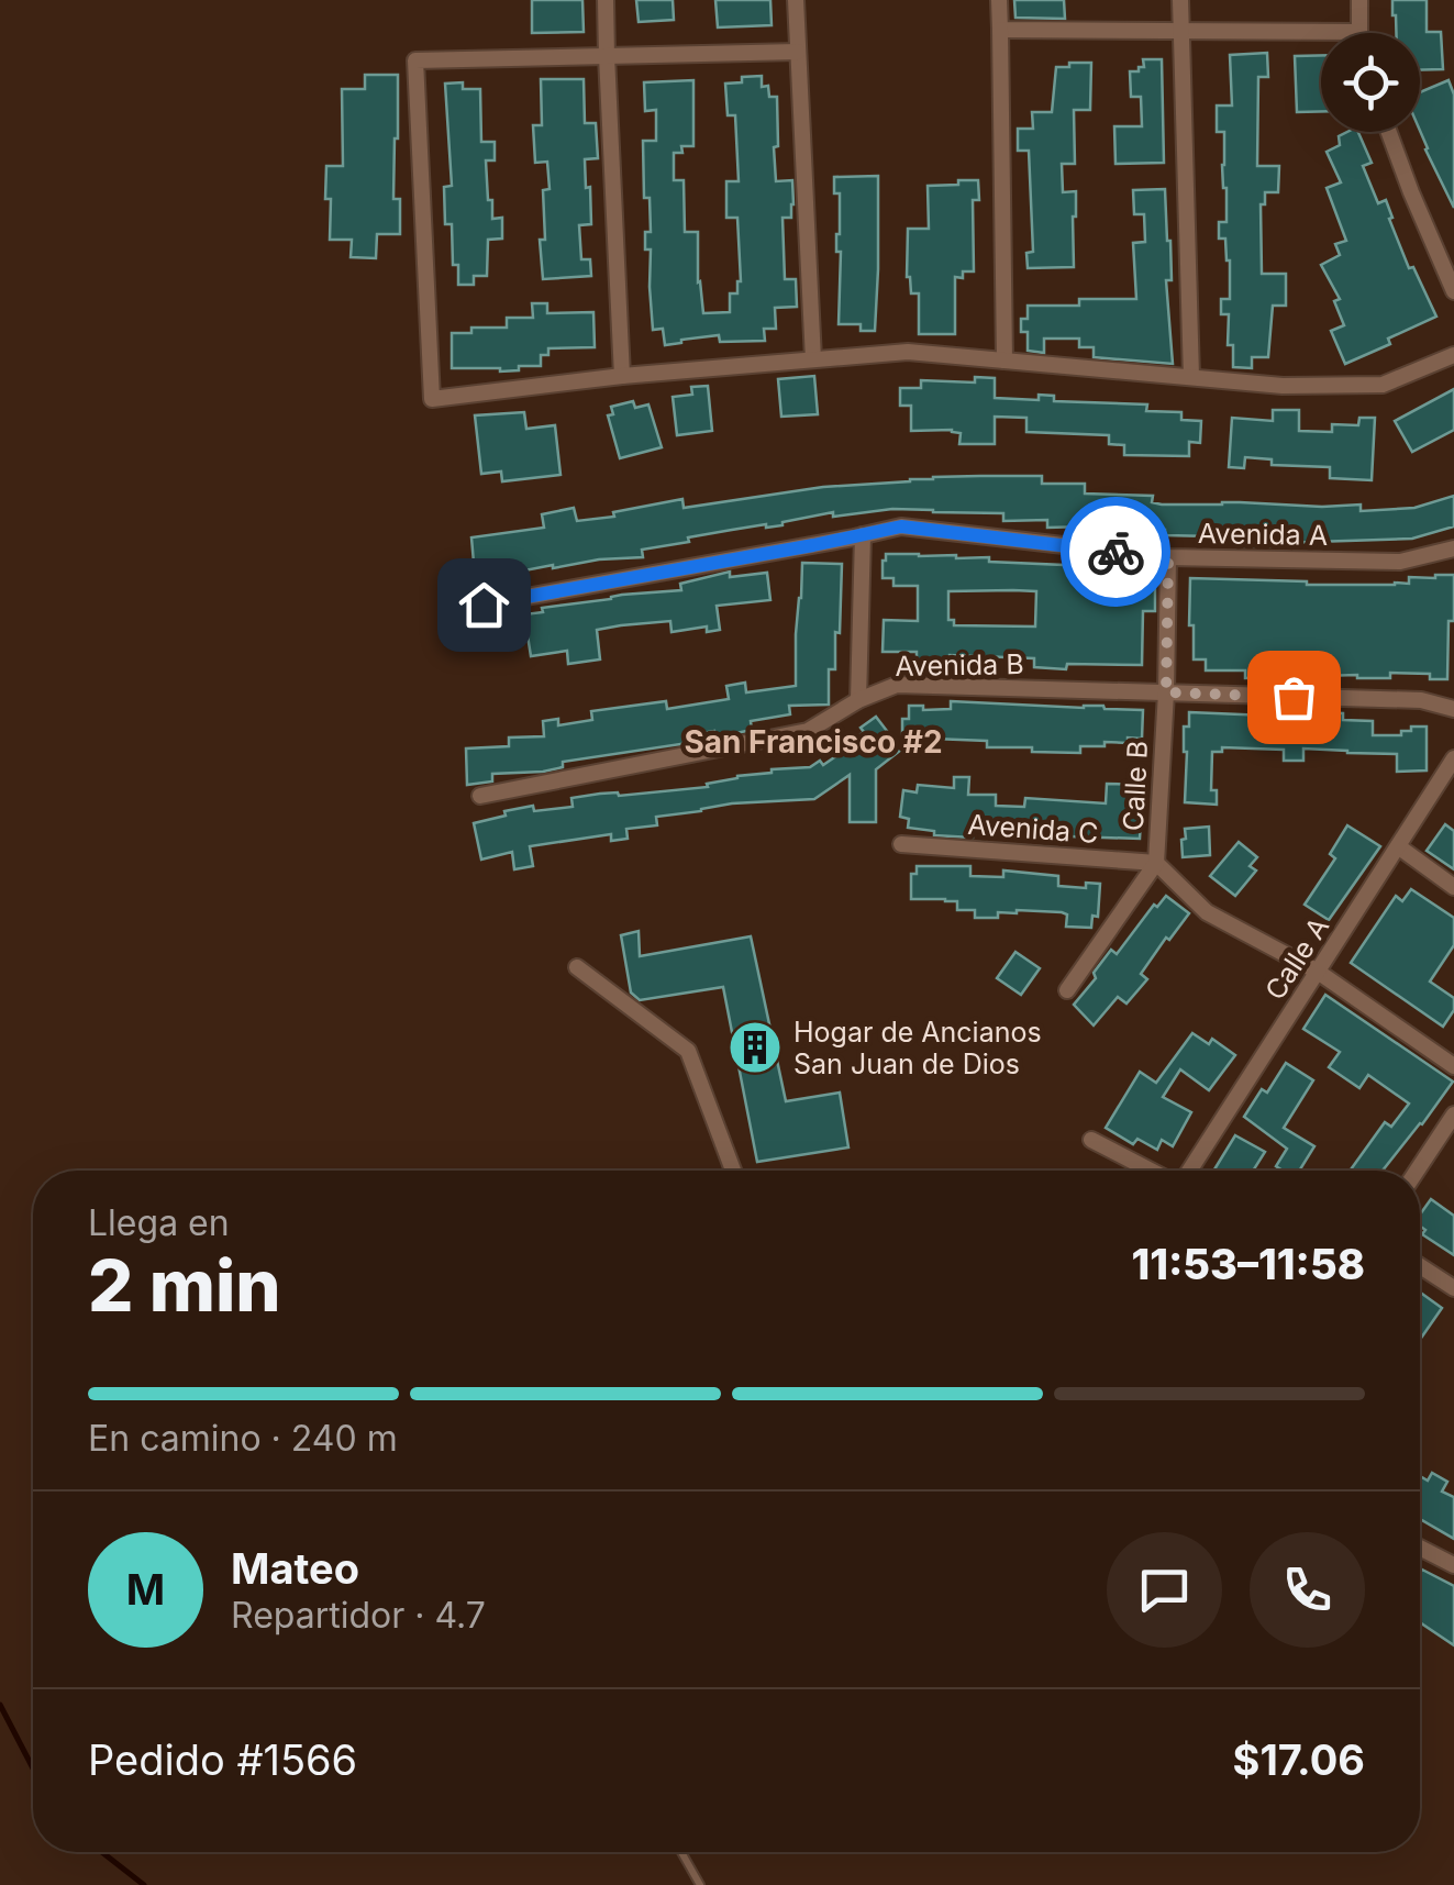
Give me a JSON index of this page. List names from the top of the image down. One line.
{"streets":{"street":["Avenida A","Avenida B","Calle B","Avenida C","Calle A"]},"crossings":[["Avenida A","Calle B"],["Avenida B","Calle B"],["Calle B","Avenida C"]],"districts":["San Francisco #2"],"places":{"building":["Hogar de Ancianos San Juan de Dios"]},"page":{"heading":["2 min","Llega en","11:53–11:58"],"panel":["Mateo","Repartidor · 4.7","Pedido #1566","$17.06"],"bar":"En camino · 240 m","round":"M"}}
